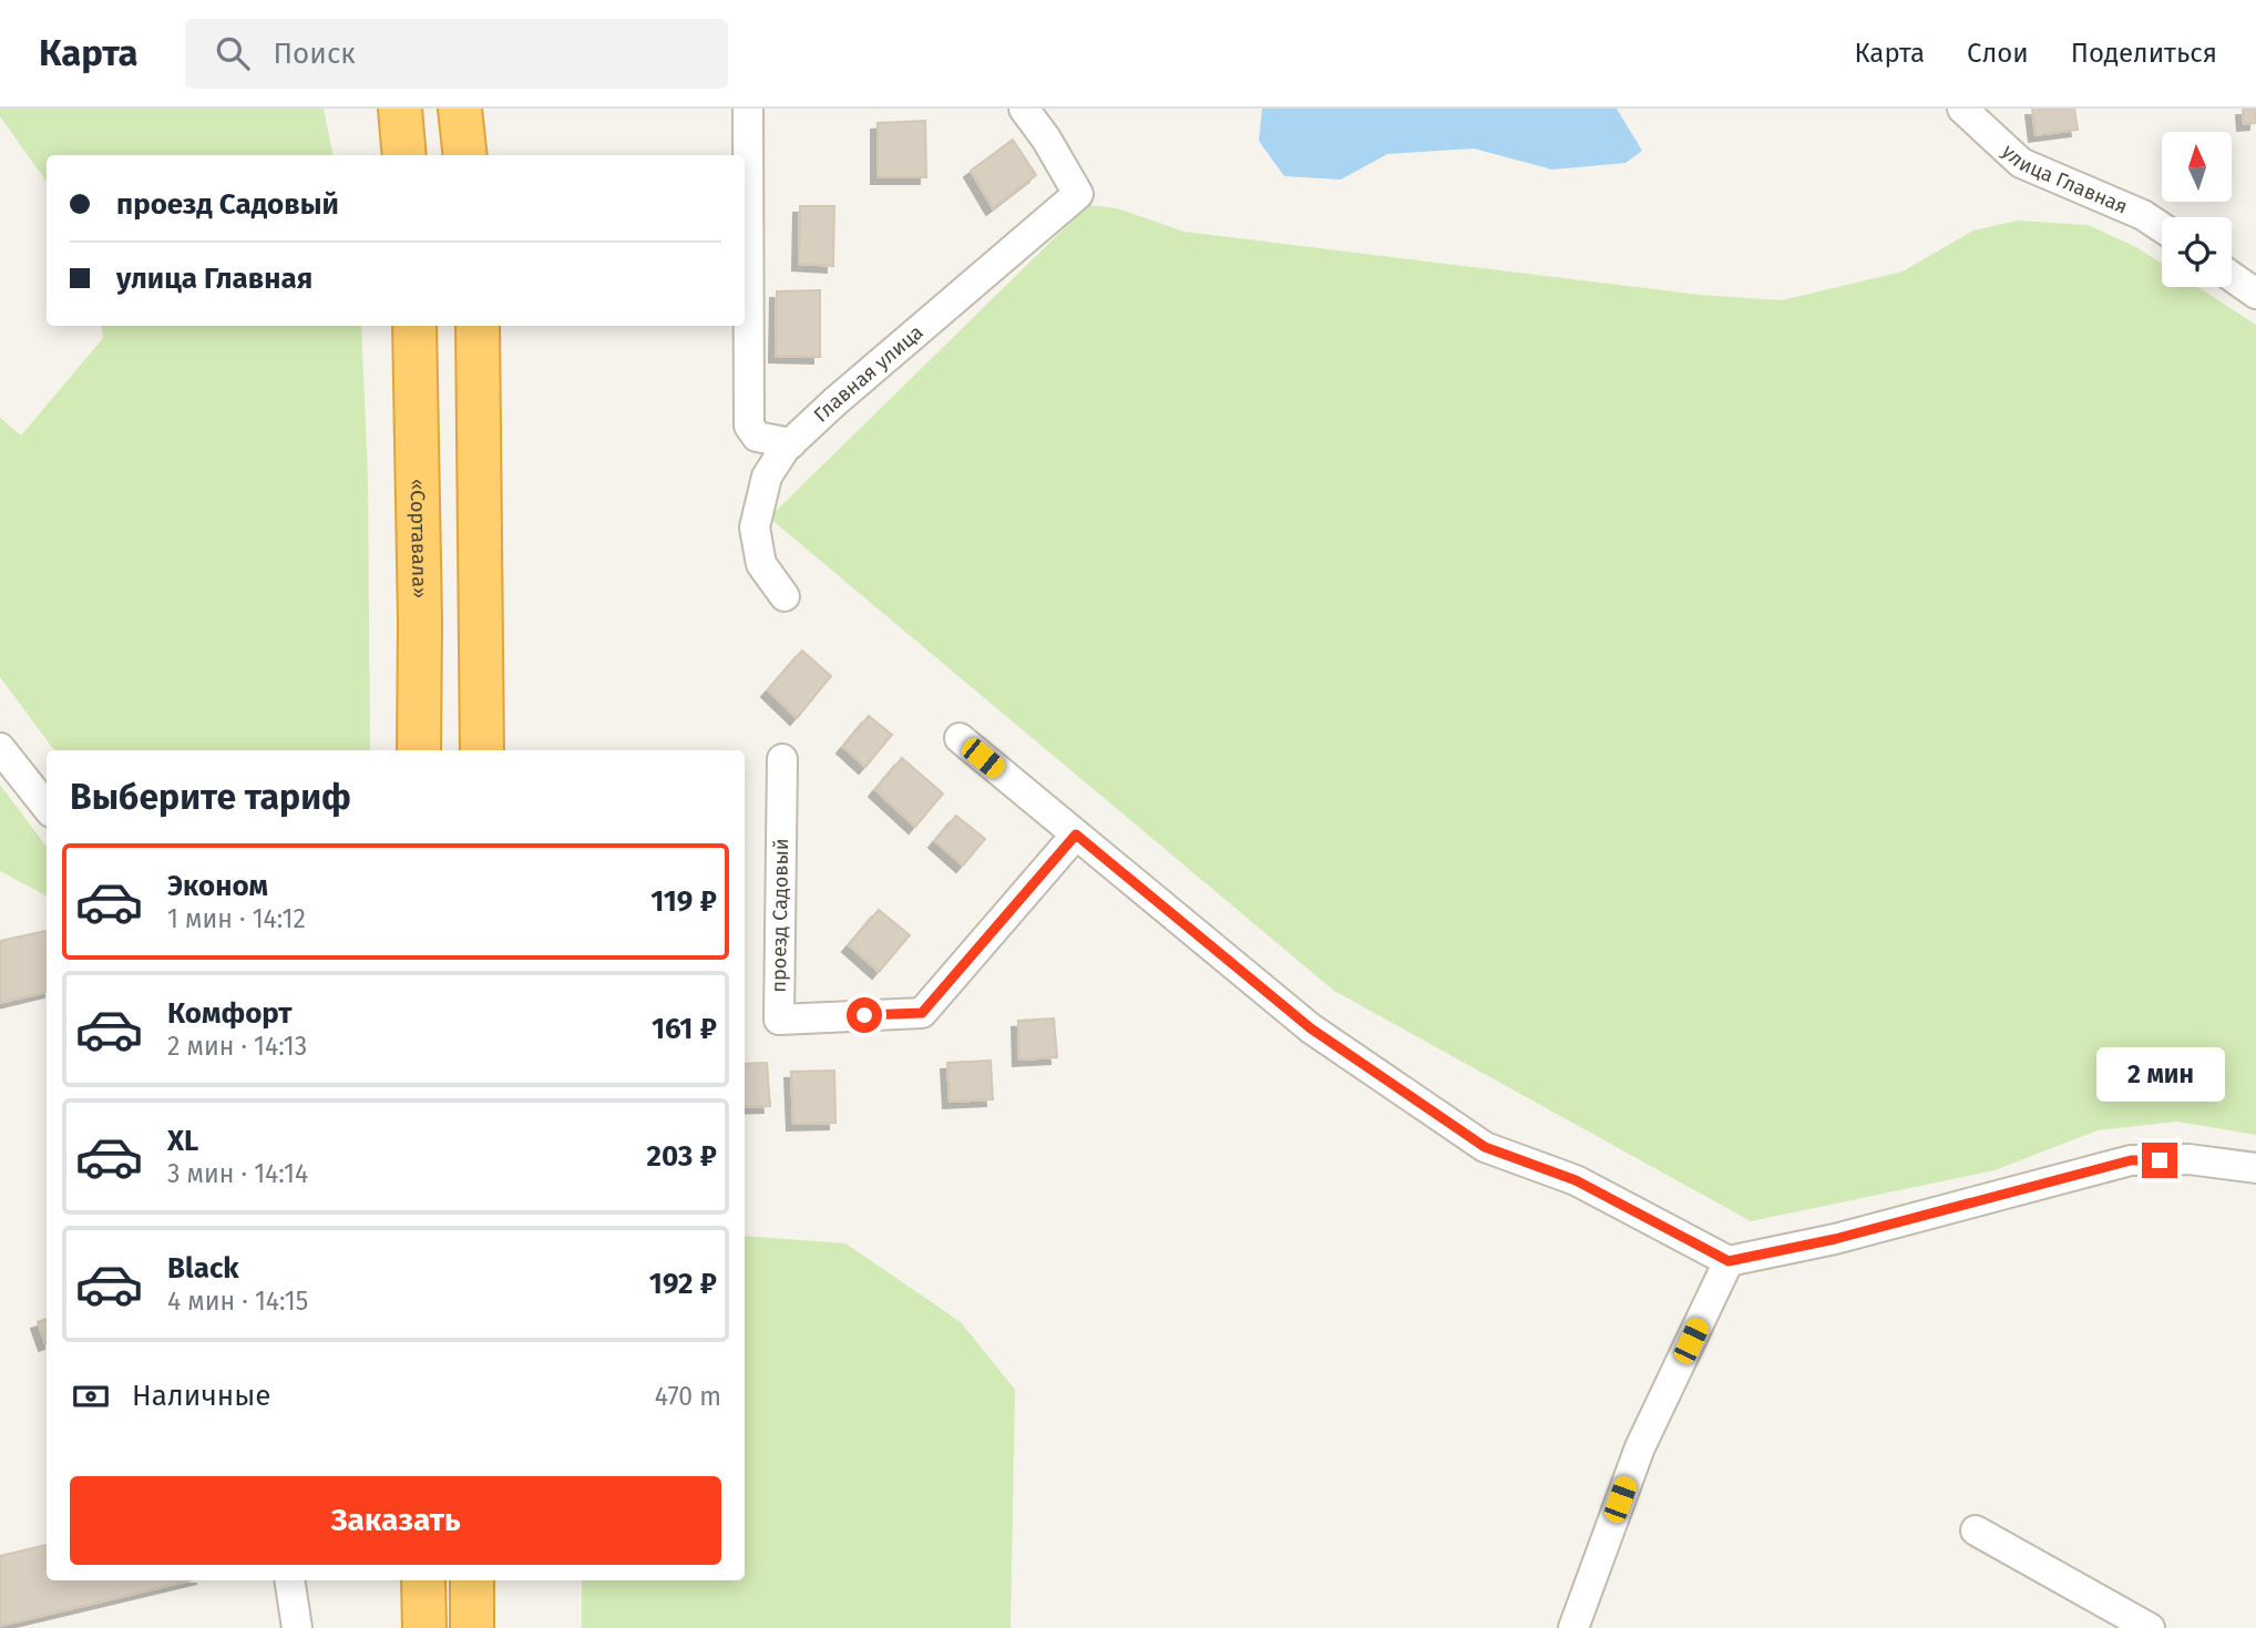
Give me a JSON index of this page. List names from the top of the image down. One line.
{"streets":{"highway":["«Сортавала»"],"street":["улица Главная","Главная улица","проезд Садовый"]},"north":"top","page":{"header":"Карта","search":"Поиск","nav":["Карта","Слои","Поделиться"],"banner":["проезд Садовый","улица Главная"],"heading":"Выберите тариф","list":[{"name":"Эконом","note":"1 мин · 14:12","value":"119 ₽"},{"name":"Комфорт","note":"2 мин · 14:13","value":"161 ₽"},{"name":"XL","note":"3 мин · 14:14","value":"203 ₽"},{"name":"Black","note":"4 мин · 14:15","value":"192 ₽"}],"bubble":"2 мин","pay":["Наличные","470 m"],"buttons":"Заказать"}}
